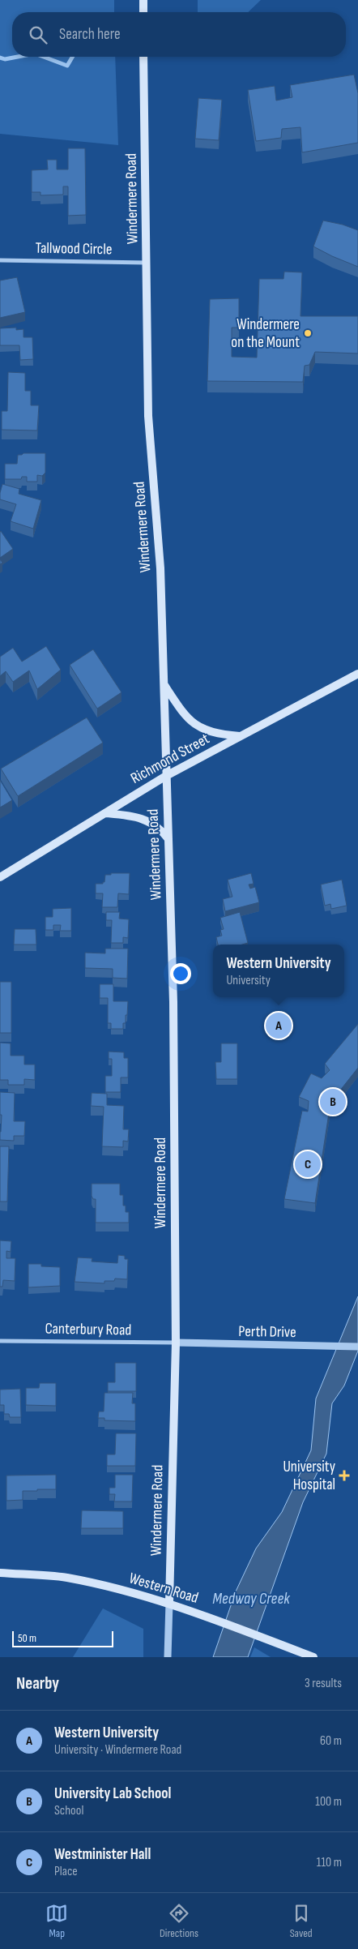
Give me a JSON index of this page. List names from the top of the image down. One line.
{"streets":{"main road":["Windermere Road","Richmond Street","Western Road"],"street":["Tallwood Circle","Canterbury Road","Perth Drive"]},"crossings":[["Windermere Road","Tallwood Circle"],["Windermere Road","Richmond Street"],["Windermere Road","Canterbury Road"],["Windermere Road","Perth Drive"],["Windermere Road","Western Road"],["Canterbury Road","Perth Drive"]],"water":["Medway Creek"],"places":{"other":["Windermere on the Mount"],"health":["University Hospital"]},"scale_bar":"50 m","page":{"search":"Search here","popup":["Western University","University"],"pins":["A","B","C"],"scale":"50 m","heading":["Nearby","3 results"],"list":[{"mark":"A","name":"Western University","note":"University · Windermere Road","value":"60 m"},{"mark":"B","name":"University Lab School","note":"School","value":"100 m"},{"mark":"C","name":"Westminister Hall","note":"Place","value":"110 m"}],"nav":["Map","Directions","Saved"]}}
